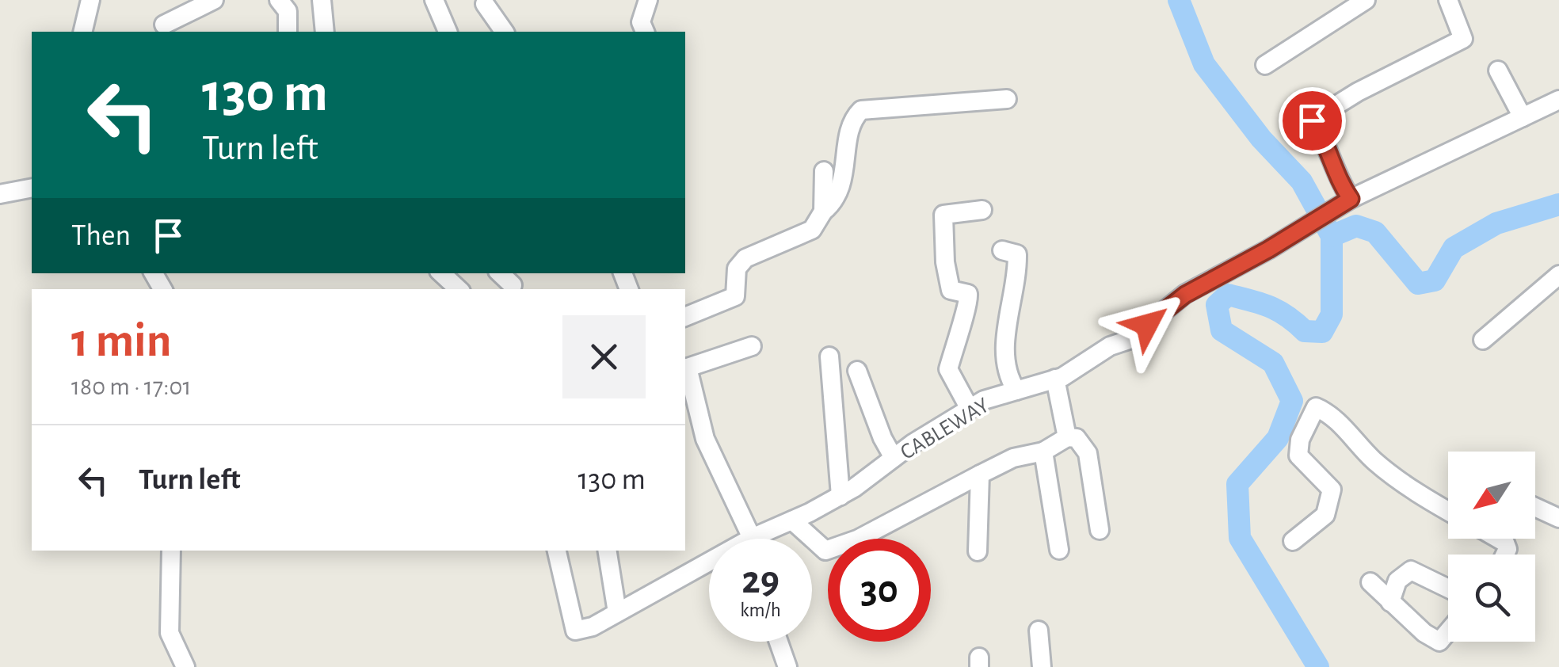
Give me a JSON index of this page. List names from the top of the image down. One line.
{"streets":{"street":["CABLEWAY"]},"north":"bottom left","page":{"turn":["130 m","Turn left"],"then":"Then","heading":["1 min","180 m · 17:01"],"list":[{"name":"Turn left","value":"130 m"}],"speed":"29 km/h","limit":"30"}}
